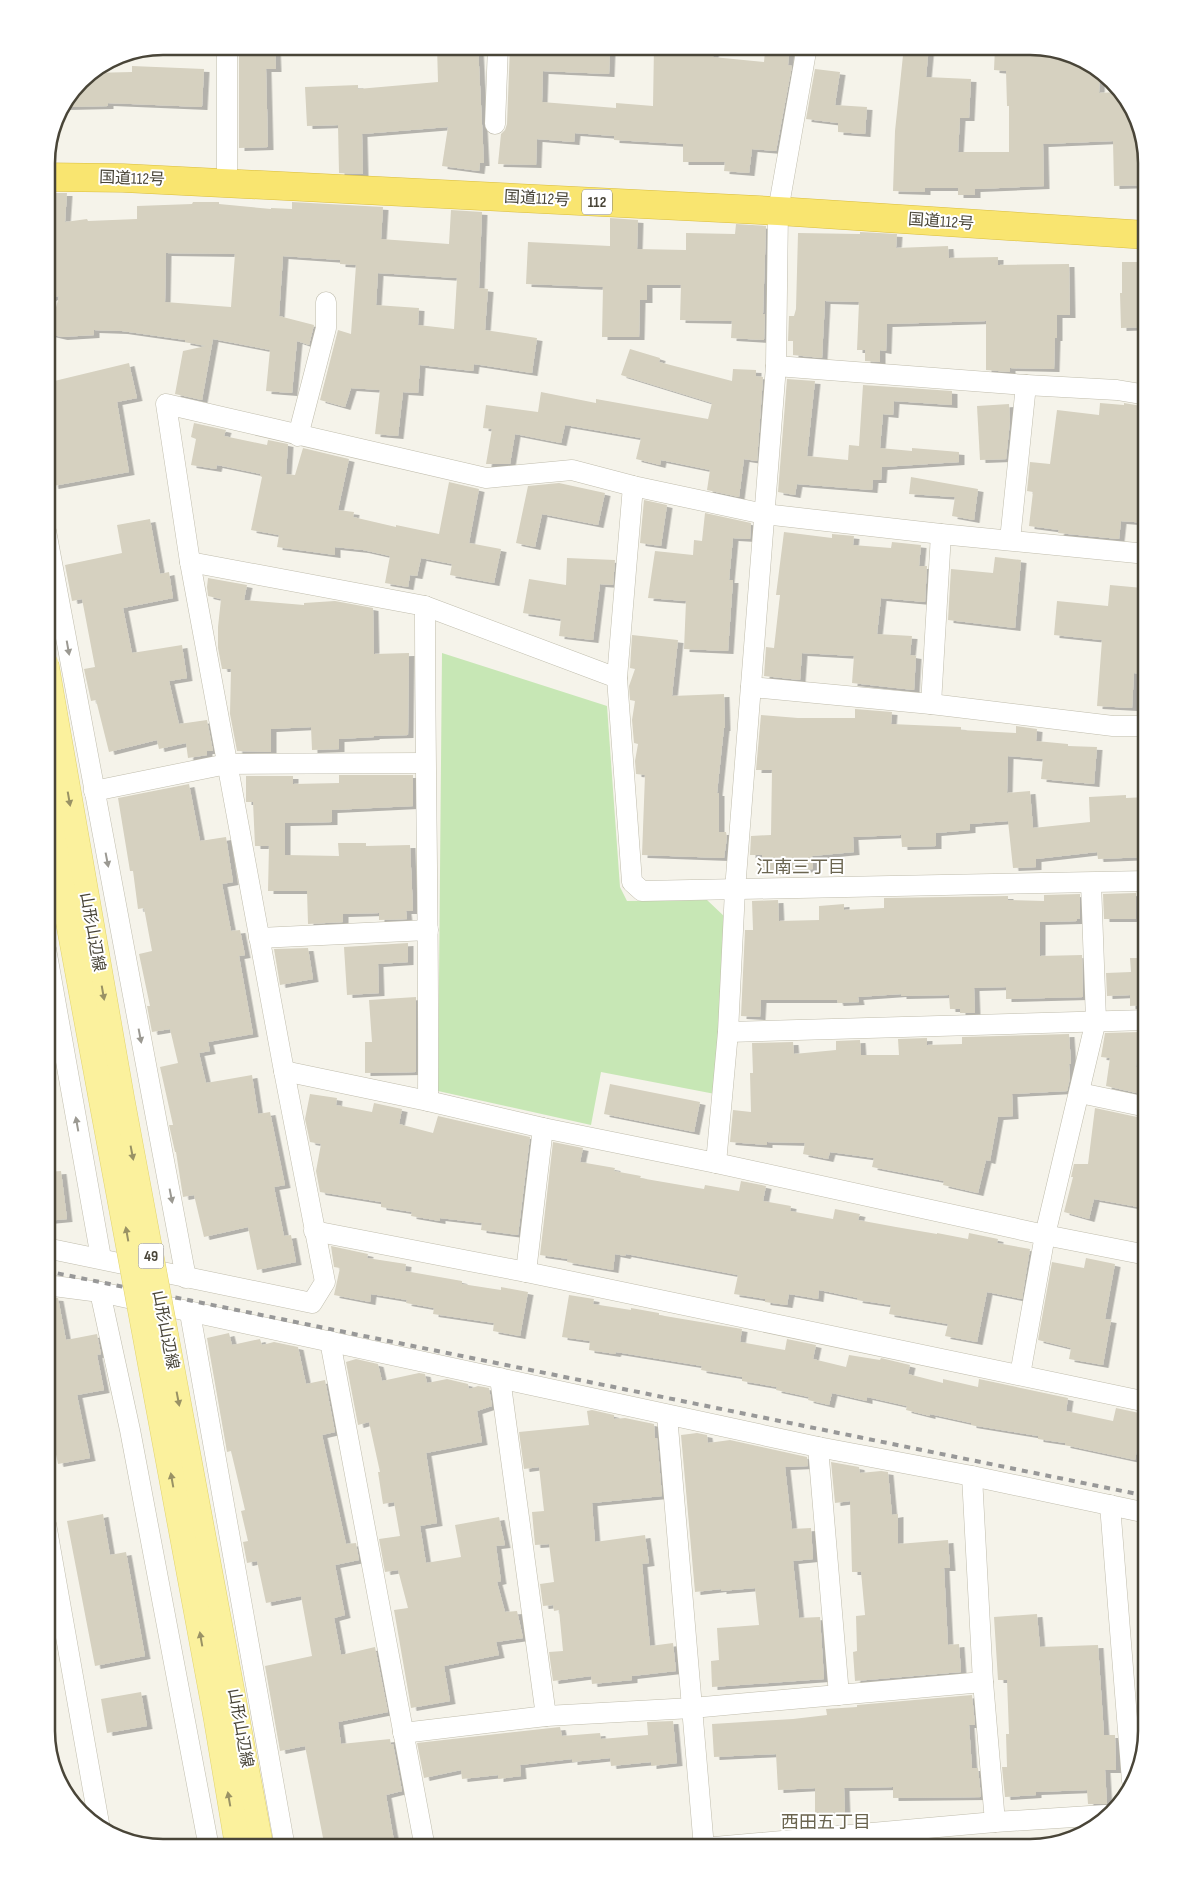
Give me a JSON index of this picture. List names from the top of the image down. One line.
{"streets":{"highway":["国道112号","112"],"main road":["山形山辺線","49"]},"districts":["江南三丁目","西田五丁目"]}
